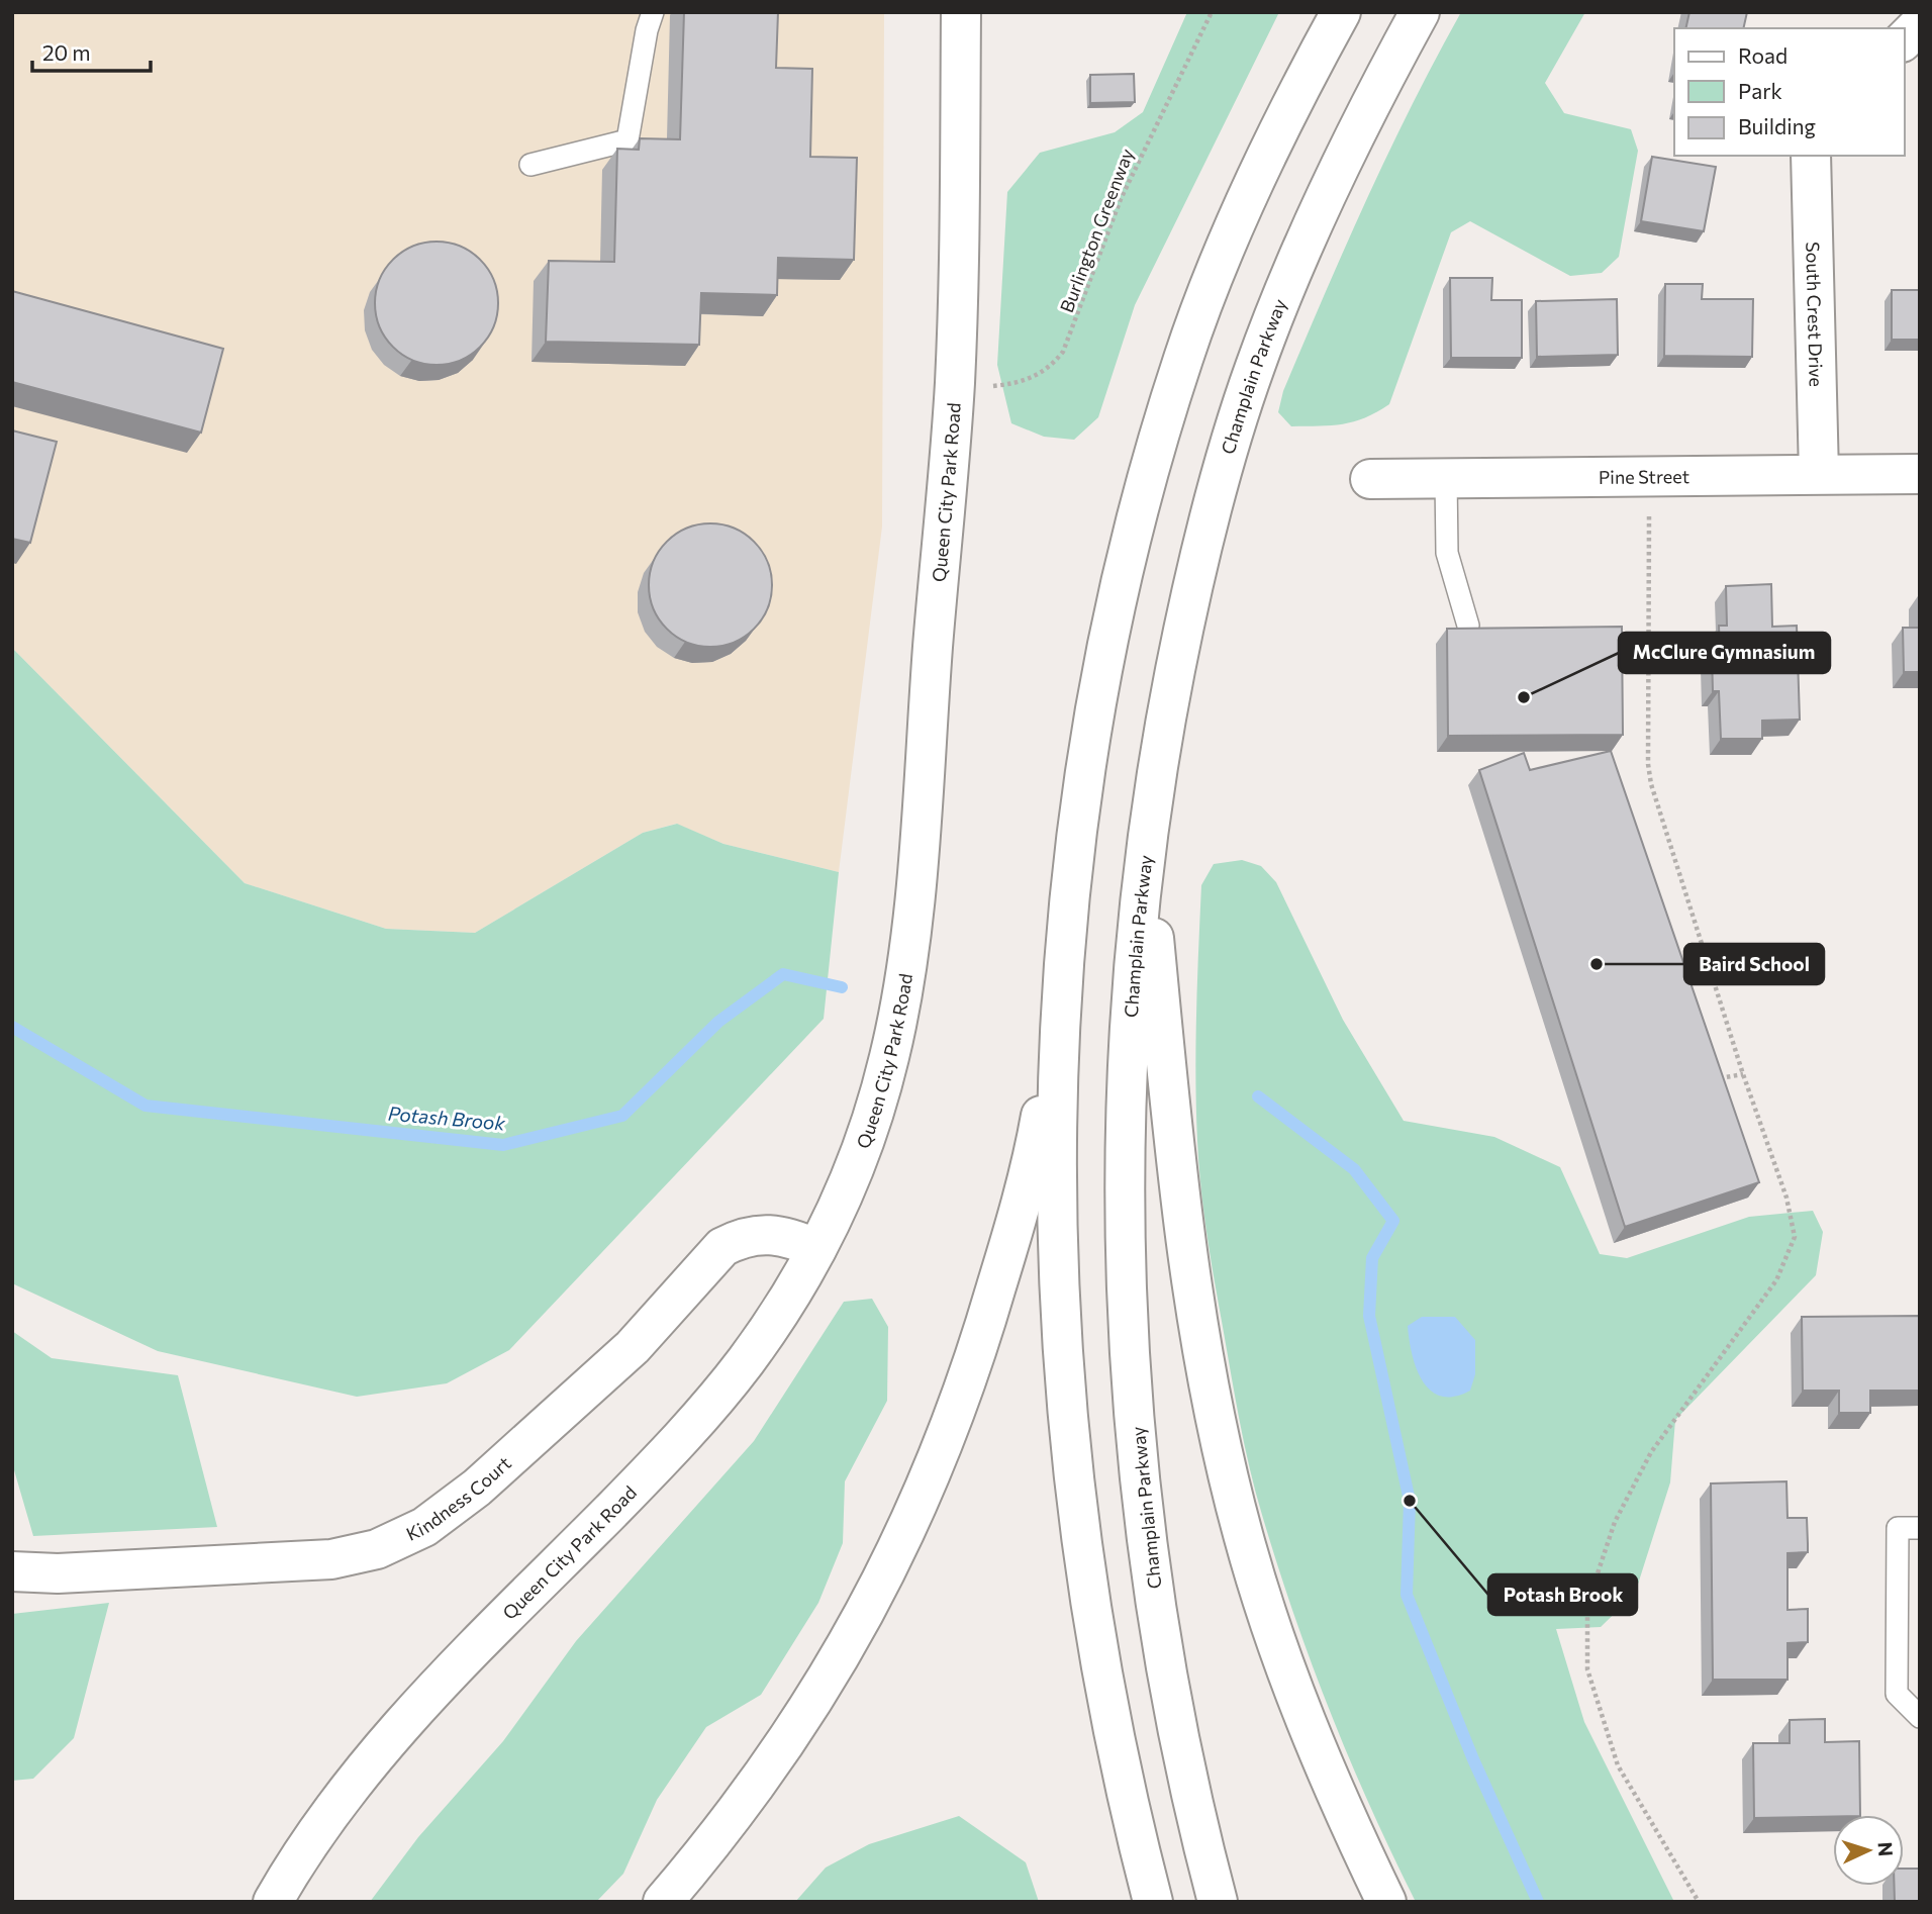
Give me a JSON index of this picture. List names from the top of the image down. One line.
{"streets":{"main road":["South Crest Drive","Champlain Parkway","Pine Street","Queen City Park Road","Kindness Court"],"path":["Burlington Greenway"]},"crossings":[["Burlington Greenway","Queen City Park Road"],["South Crest Drive","Pine Street"],["Queen City Park Road","Kindness Court"]],"water":["Potash Brook"],"places":["McClure Gymnasium","Baird School","Potash Brook"],"legend":["Road","Park","Building"],"scale_bar":"20 m","north":"right"}
